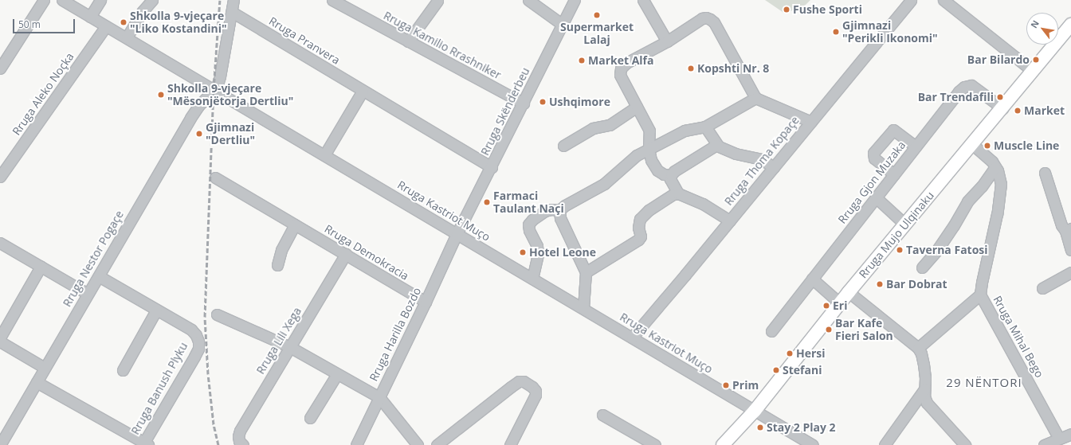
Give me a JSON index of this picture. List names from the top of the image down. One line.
{"streets":{"main road":["Rruga Mujo Ulqinaku"],"street":["Rruga Pranvera","Rruga Kamilio Rrashniker","Rruga Aleko Noçka","Rruga Skënderbeu","Rruga Thoma Kopaçe","Rruga Gjon Muzaka","Rruga Kastriot Muço","Rruga Demokracia","Rruga Nestor Pogaçe","Rruga Harilla Bozdo","Rruga Mihal Bego","Rruga Lili Xega","Rruga Banush Plyku"]},"crossings":[["Rruga Pranvera","Rruga Skënderbeu"],["Rruga Pranvera","Rruga Nestor Pogaçe"],["Rruga Kamilio Rrashniker","Rruga Skënderbeu"],["Rruga Aleko Noçka","Rruga Kastriot Muço"],["Rruga Skënderbeu","Rruga Kastriot Muço"],["Rruga Skënderbeu","Rruga Harilla Bozdo"],["Rruga Thoma Kopaçe","Rruga Kastriot Muço"],["Rruga Gjon Muzaka","Rruga Mujo Ulqinaku"],["Rruga Kastriot Muço","Rruga Mujo Ulqinaku"],["Rruga Kastriot Muço","Rruga Nestor Pogaçe"],["Rruga Kastriot Muço","Rruga Harilla Bozdo"],["Rruga Mujo Ulqinaku","Rruga Mihal Bego"],["Rruga Demokracia","Rruga Harilla Bozdo"],["Rruga Demokracia","Rruga Lili Xega"],["Rruga Nestor Pogaçe","Rruga Banush Plyku"]],"districts":["29 NËNTORI"],"places":["Fushe Sporti","Supermarket Lalaj","Shkolla 9-vjeçare \"Liko Kostandini\"","Gjimnazi \"Perikli Ikonomi\"","Bar Bilardo","Market Alfa","Kopshti Nr. 8","Shkolla 9-vjeçare \"Mësonjëtorja Dertliu\"","Bar Trendafili","Ushqimore","Market","Gjimnazi \"Dertliu\"","Muscle Line","Farmaci Taulant Naçi","Taverna Fatosi","Hotel Leone","Bar Dobrat","Eri","Bar Kafe Fieri Salon","Hersi","Stefani","Prim","Stay 2 Play 2"],"scale_bar":"50 m","north":"top left"}
